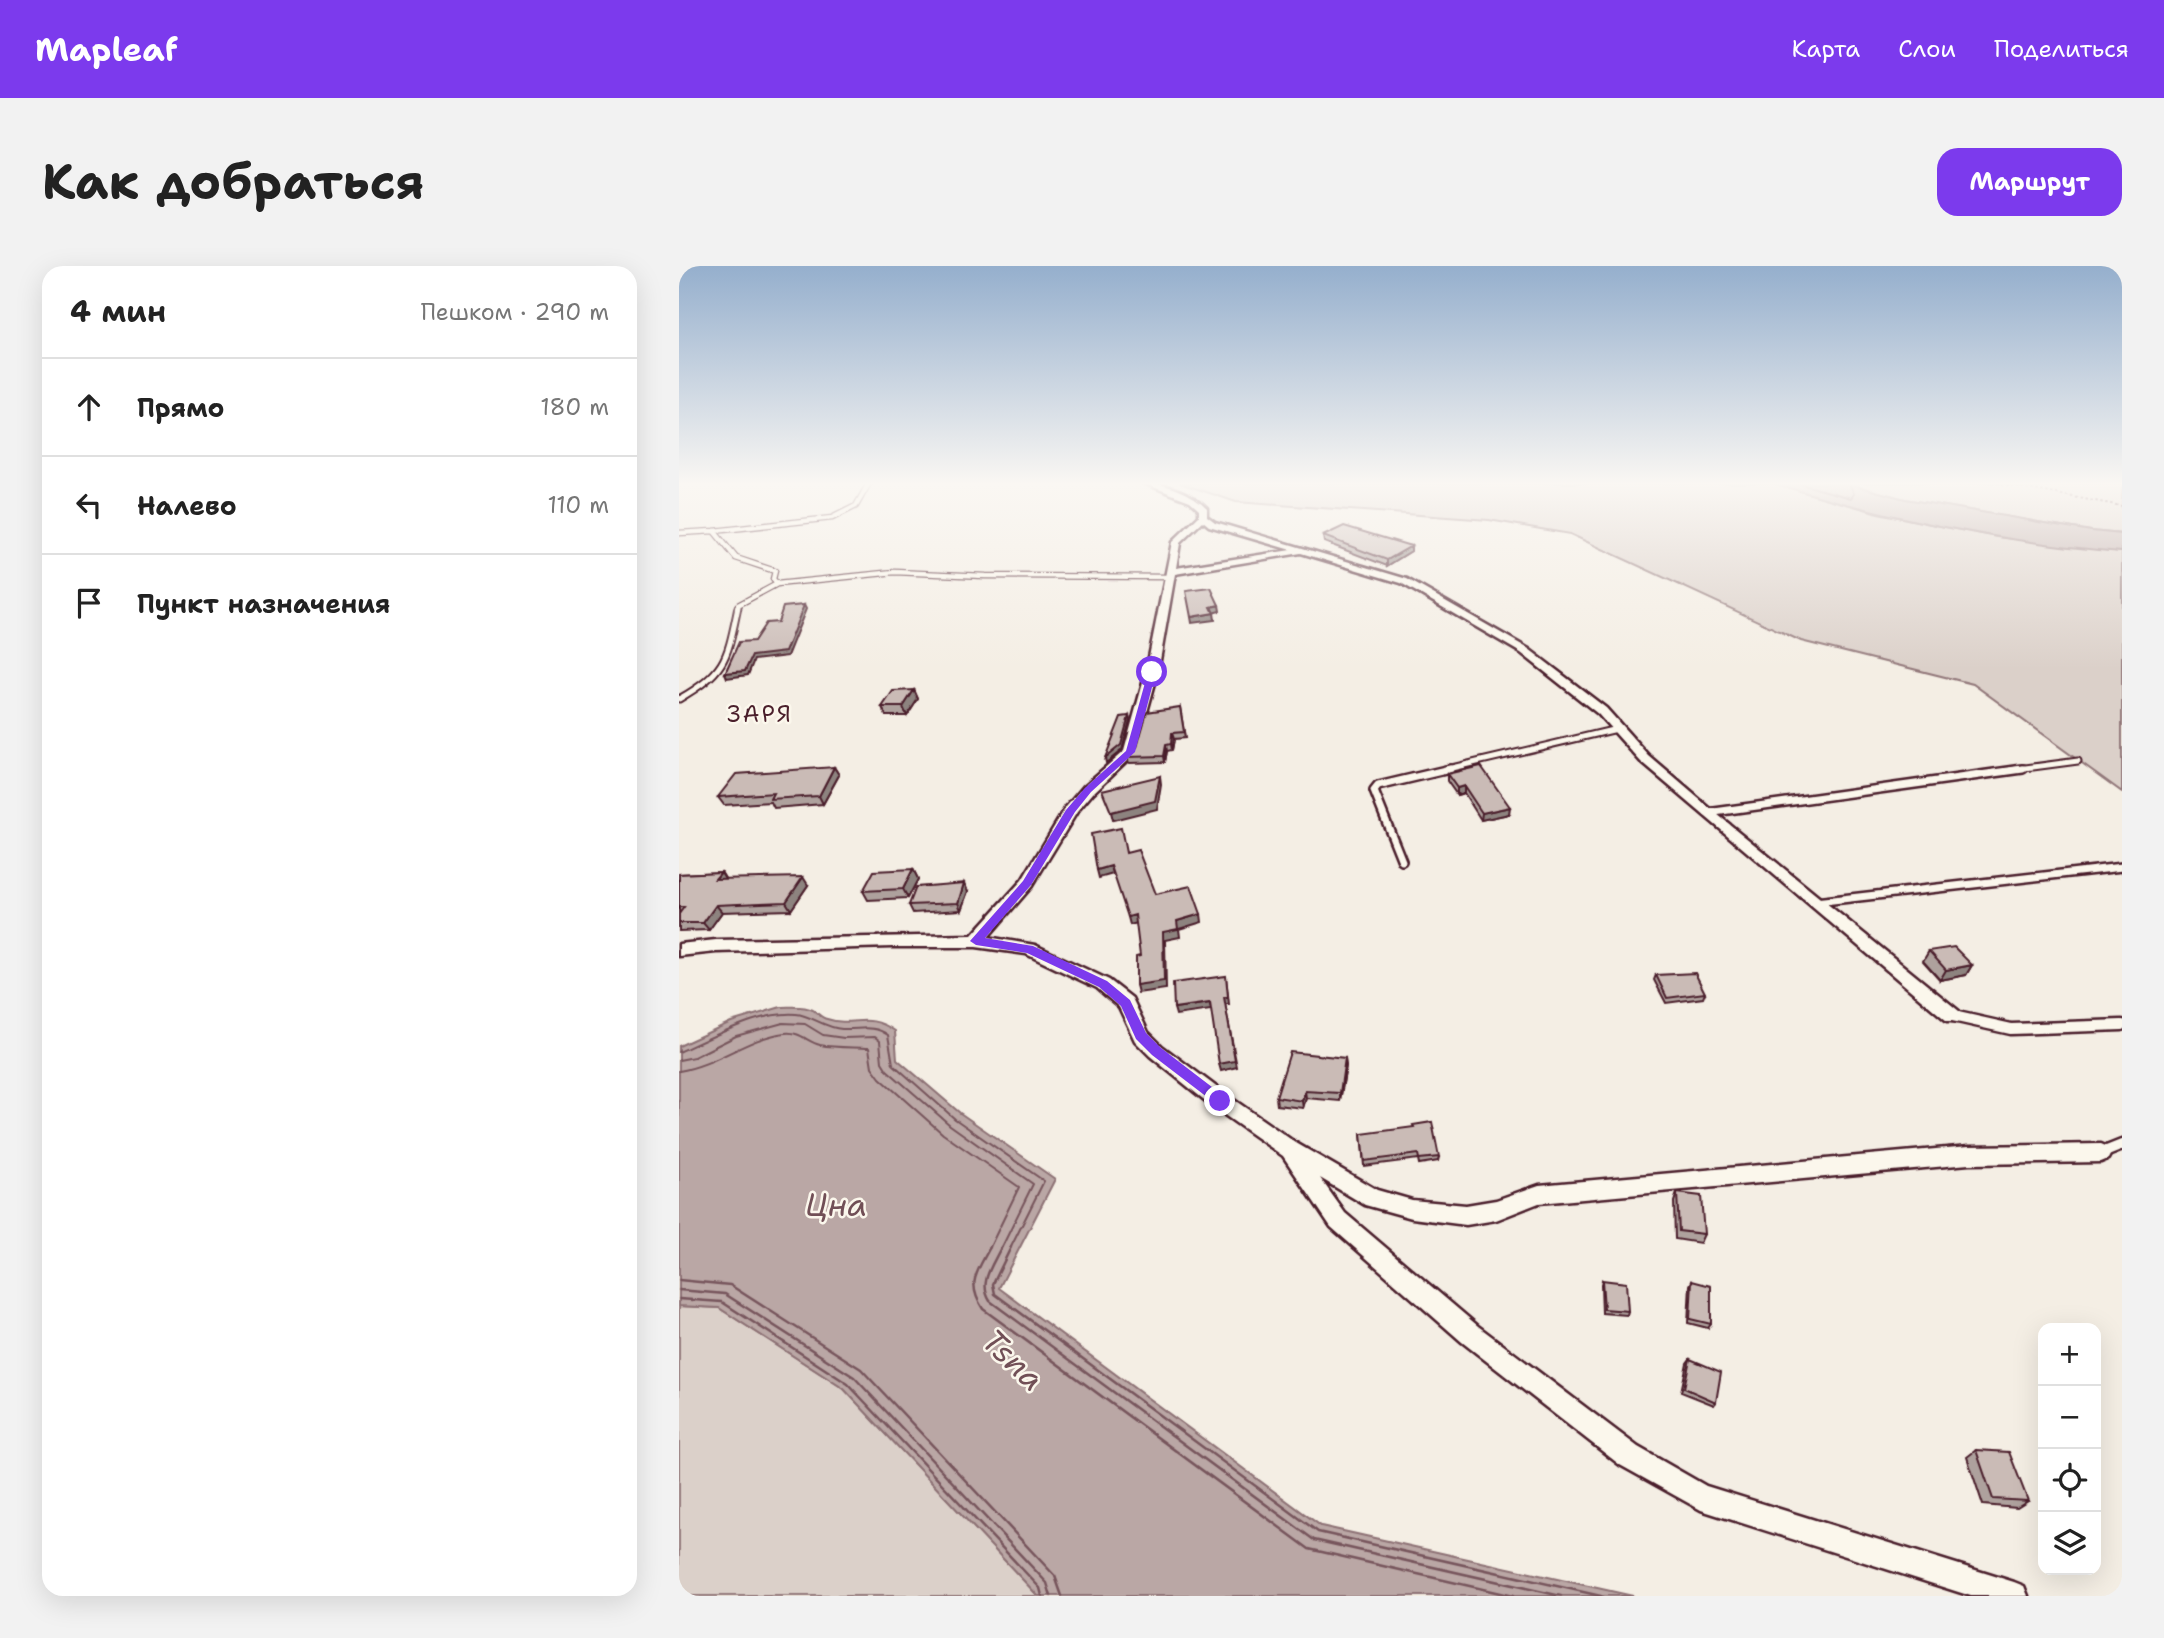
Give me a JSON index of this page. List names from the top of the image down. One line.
{"districts":["ЗАРЯ"],"water":["Цна","Tsna"],"page":{"header":"Mapleaf","nav":["Карта","Слои","Поделиться"],"buttons":"Маршрут","title":"Как добраться","heading":["4 мин","Пешком · 290 m"],"list":[["Прямо","180 m"],["Налево","110 m"],"Пункт назначения"],"map_buttons":["+","−"]}}
